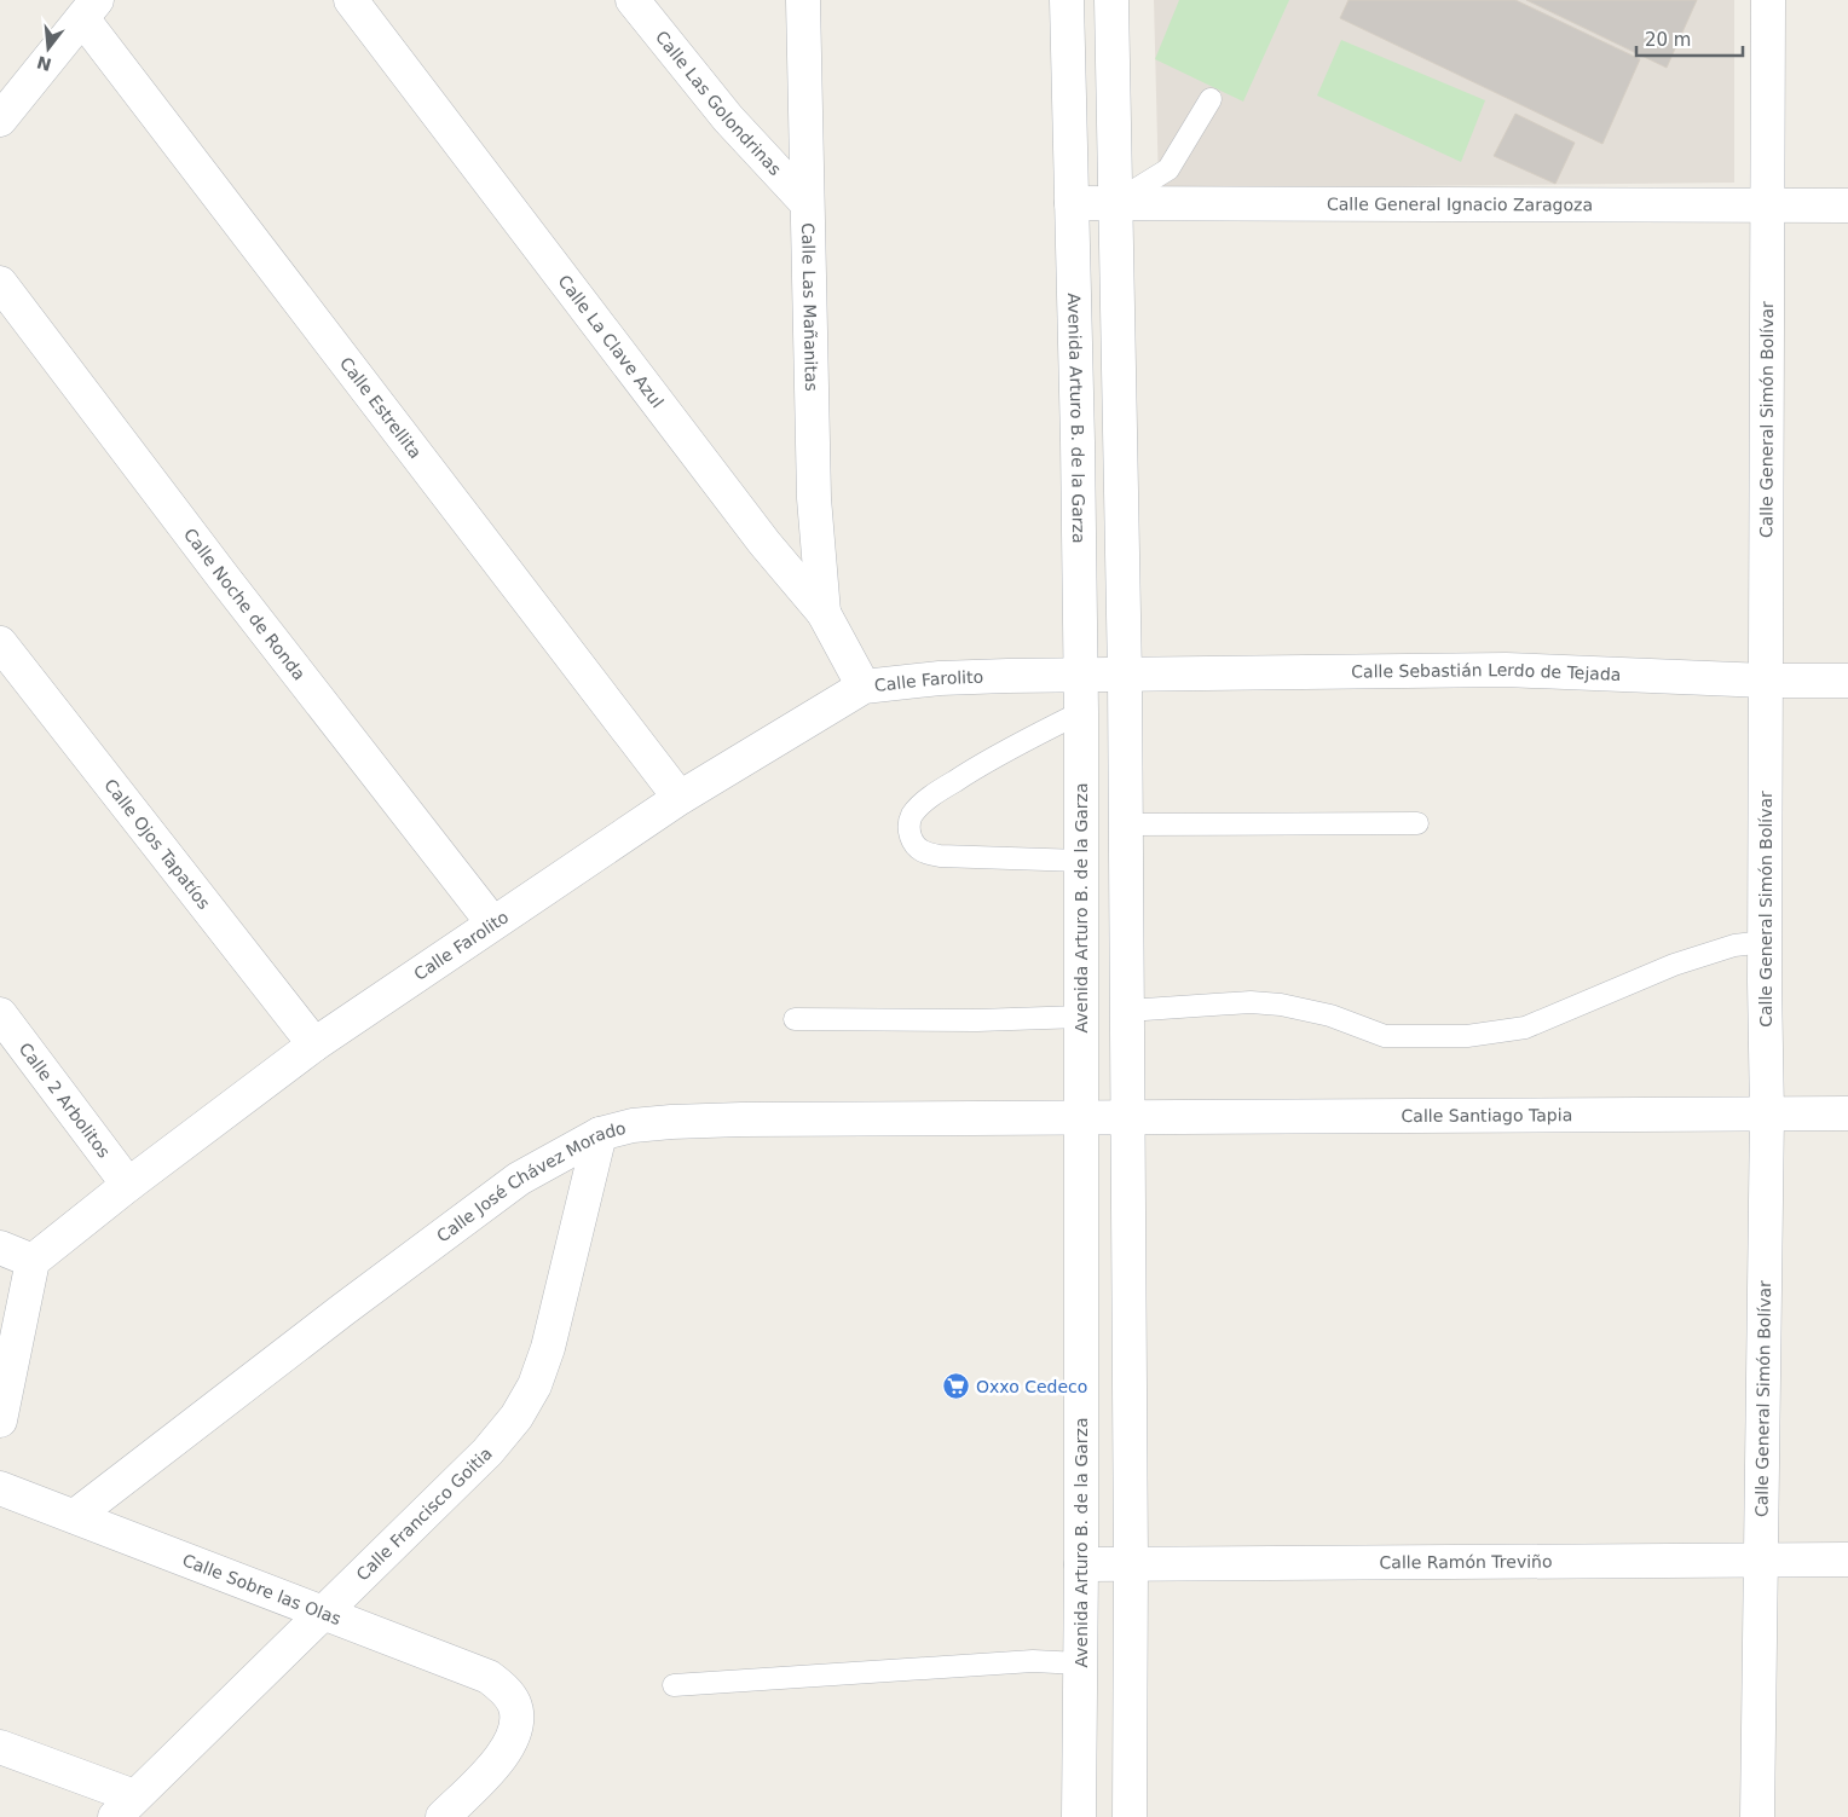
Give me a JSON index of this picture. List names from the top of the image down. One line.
{"streets":{"street":["Calle Las Golondrinas","Calle General Ignacio Zaragoza","Calle Las Mañanitas","Calle La Clave Azul","Calle Estrellita","Avenida Arturo B. de la Garza","Calle General Simón Bolívar","Calle Noche de Ronda","Calle Sebastián Lerdo de Tejada","Calle Farolito","Calle Ojos Tapatíos","Calle 2 Arbolitos","Calle Santiago Tapia","Calle José Chávez Morado","Calle Francisco Goitia","Calle Ramón Treviño","Calle Sobre las Olas"]},"crossings":[["Calle Las Golondrinas","Calle Las Mañanitas"],["Calle General Ignacio Zaragoza","Avenida Arturo B. de la Garza"],["Calle General Ignacio Zaragoza","Calle General Simón Bolívar"],["Calle Las Mañanitas","Calle La Clave Azul"],["Calle La Clave Azul","Calle Farolito"],["Calle Estrellita","Calle Farolito"],["Avenida Arturo B. de la Garza","Calle Sebastián Lerdo de Tejada"],["Avenida Arturo B. de la Garza","Calle Farolito"],["Avenida Arturo B. de la Garza","Calle Santiago Tapia"],["Avenida Arturo B. de la Garza","Calle José Chávez Morado"],["Avenida Arturo B. de la Garza","Calle Ramón Treviño"],["Calle General Simón Bolívar","Calle Sebastián Lerdo de Tejada"],["Calle General Simón Bolívar","Calle Santiago Tapia"],["Calle General Simón Bolívar","Calle Ramón Treviño"],["Calle Noche de Ronda","Calle Farolito"],["Calle Sebastián Lerdo de Tejada","Calle Farolito"],["Calle Farolito","Calle Ojos Tapatíos"],["Calle Farolito","Calle 2 Arbolitos"],["Calle Santiago Tapia","Calle José Chávez Morado"],["Calle José Chávez Morado","Calle Francisco Goitia"],["Calle José Chávez Morado","Calle Sobre las Olas"],["Calle Francisco Goitia","Calle Sobre las Olas"]],"places":{"supermarket":["Oxxo Cedeco"]},"scale_bar":"20 m","north":"bottom"}
